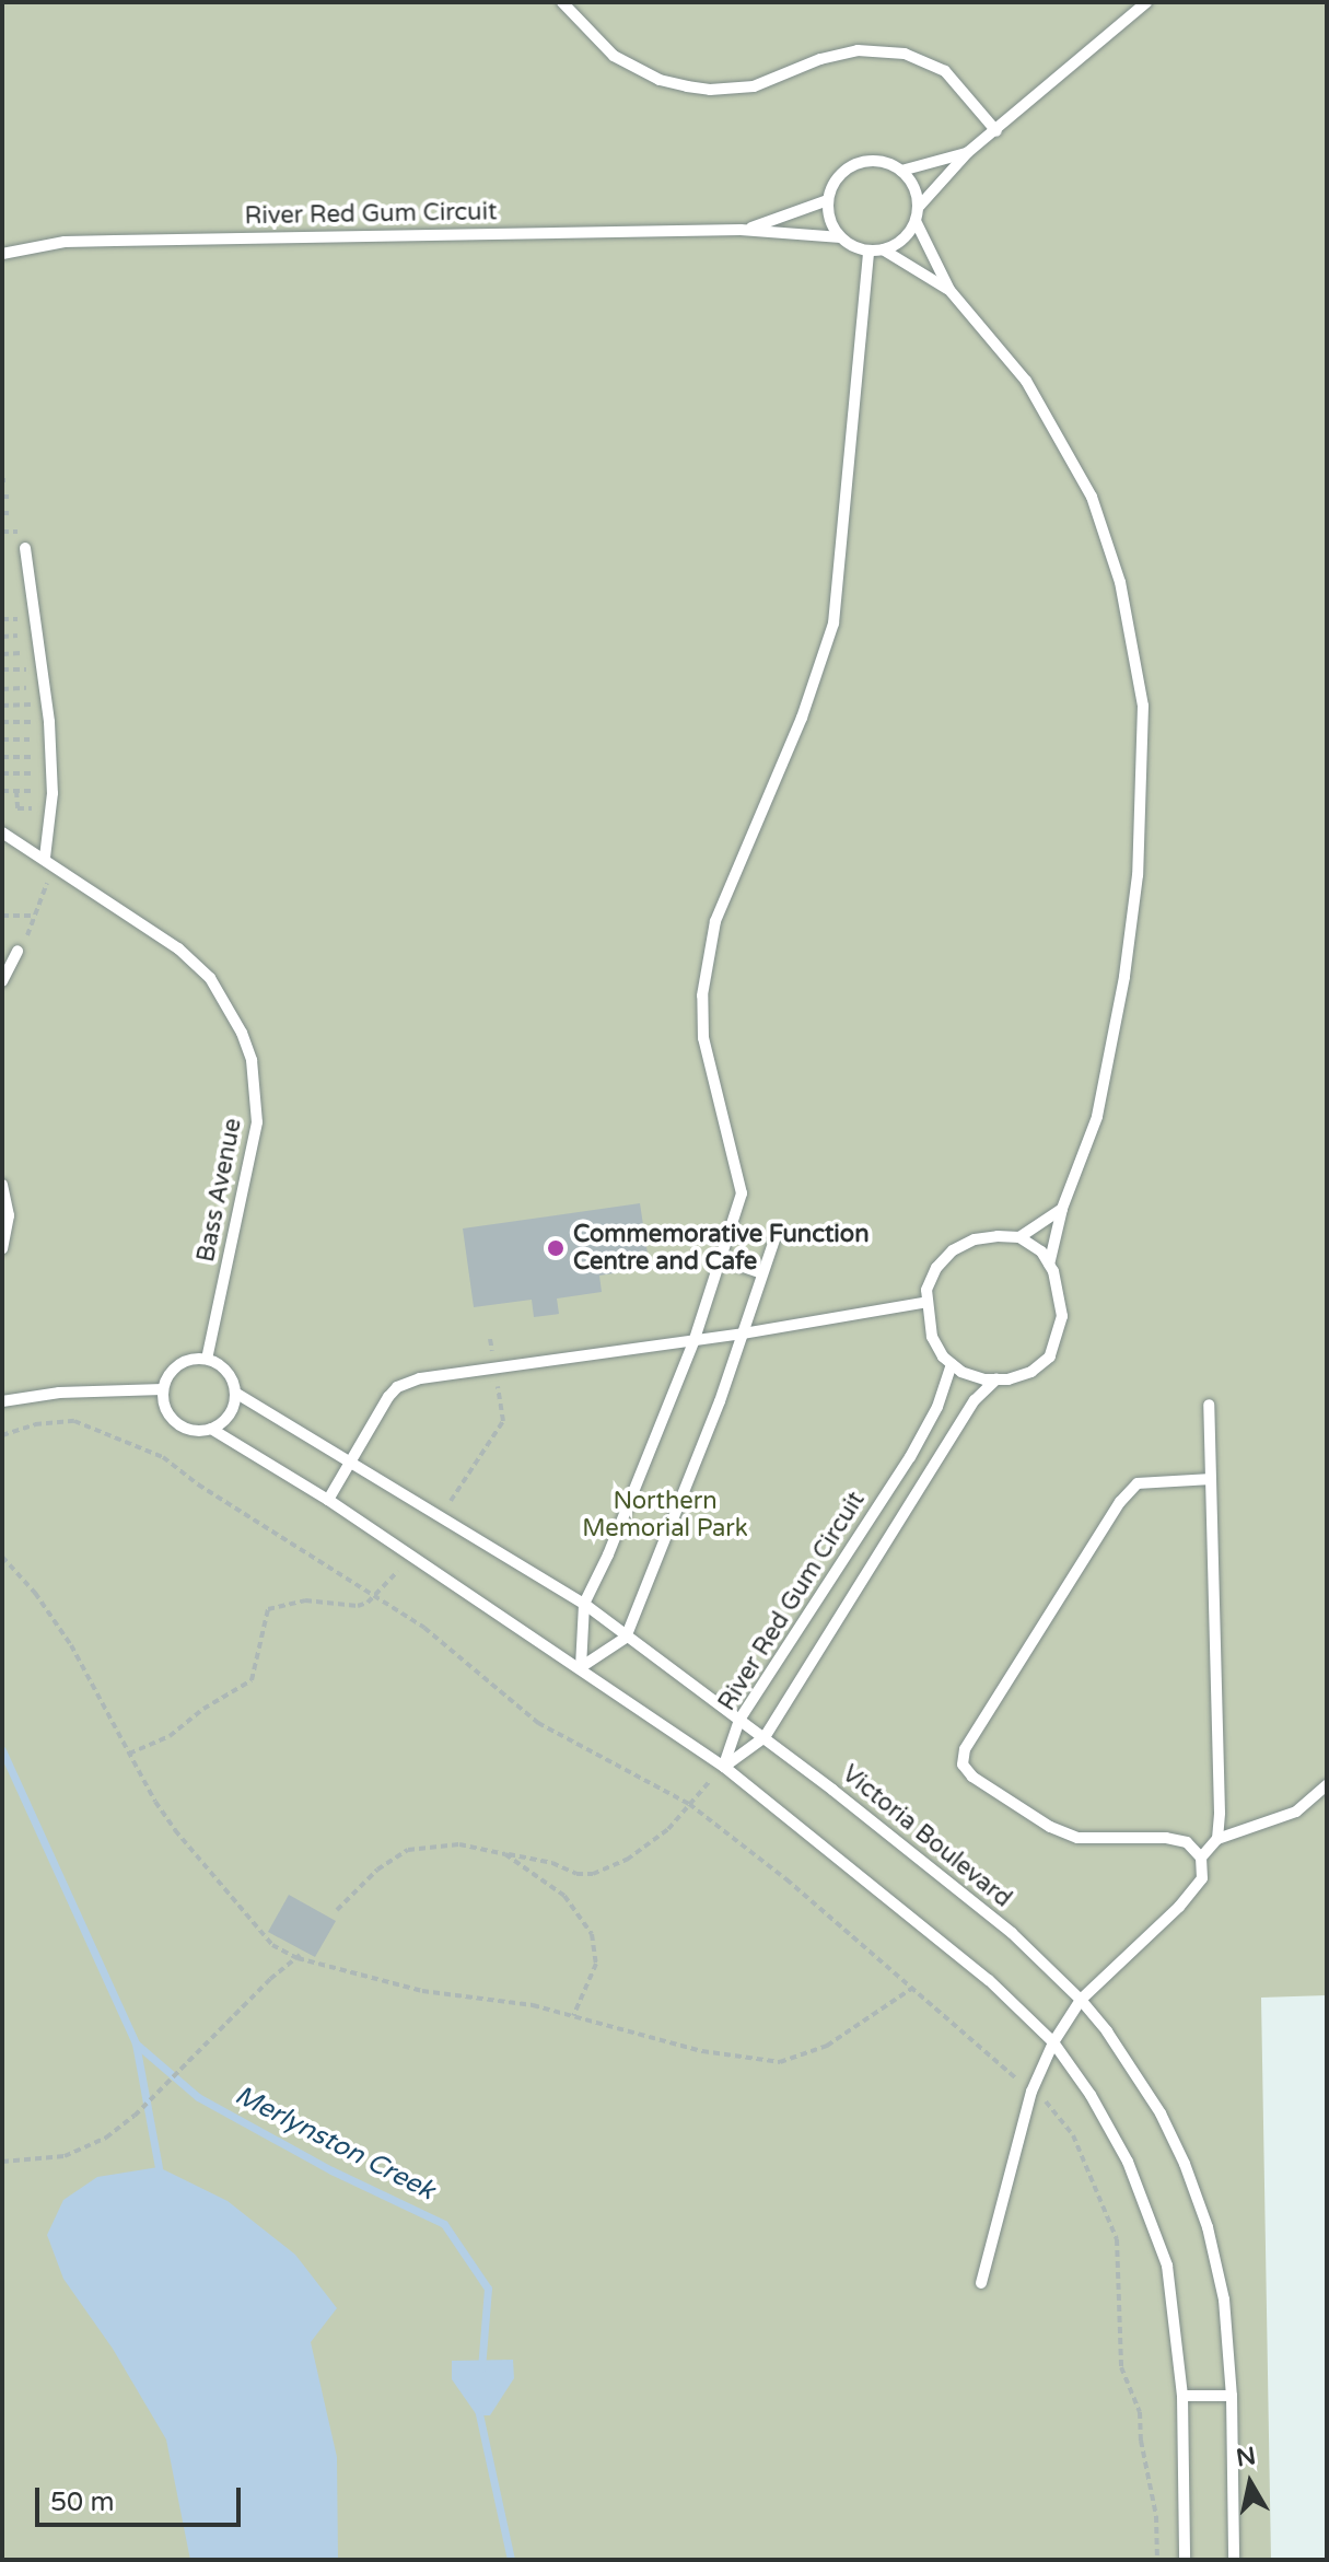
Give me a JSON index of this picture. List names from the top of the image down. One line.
{"streets":{"lane":["River Red Gum Circuit","Bass Avenue","Victoria Boulevard"]},"crossings":[["River Red Gum Circuit","Victoria Boulevard"],["Bass Avenue","Victoria Boulevard"]],"water":["Merlynston Creek"],"parks":["Northern Memorial Park"],"places":["Commemorative Function Centre and Cafe"],"scale_bar":"50 m","north":"top"}
